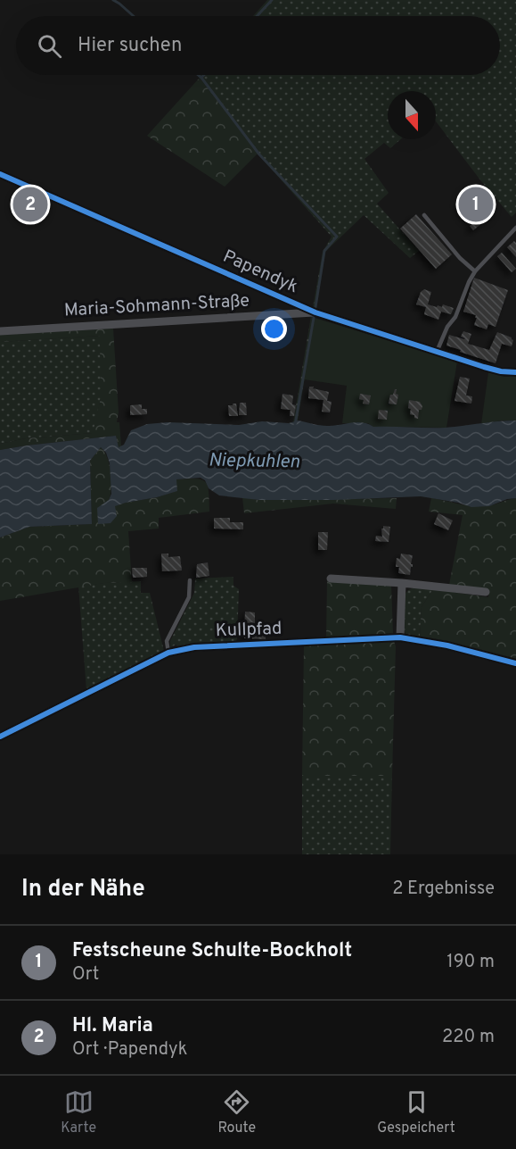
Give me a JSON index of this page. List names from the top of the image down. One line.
{"streets":{"street":["Papendyk","Maria-Sohmann-Straße","Kullpfad"]},"crossings":[["Papendyk","Maria-Sohmann-Straße"]],"water":["Niepkuhlen"],"north":"bottom","page":{"search":"Hier suchen","pins":["1","2"],"heading":["In der Nähe","2 Ergebnisse"],"list":[{"mark":"1","name":"Festscheune Schulte-Bockholt","note":"Ort","value":"190 m"},{"mark":"2","name":"Hl. Maria","note":"Ort · Papendyk","value":"220 m"}],"nav":["Karte","Route","Gespeichert"]}}
